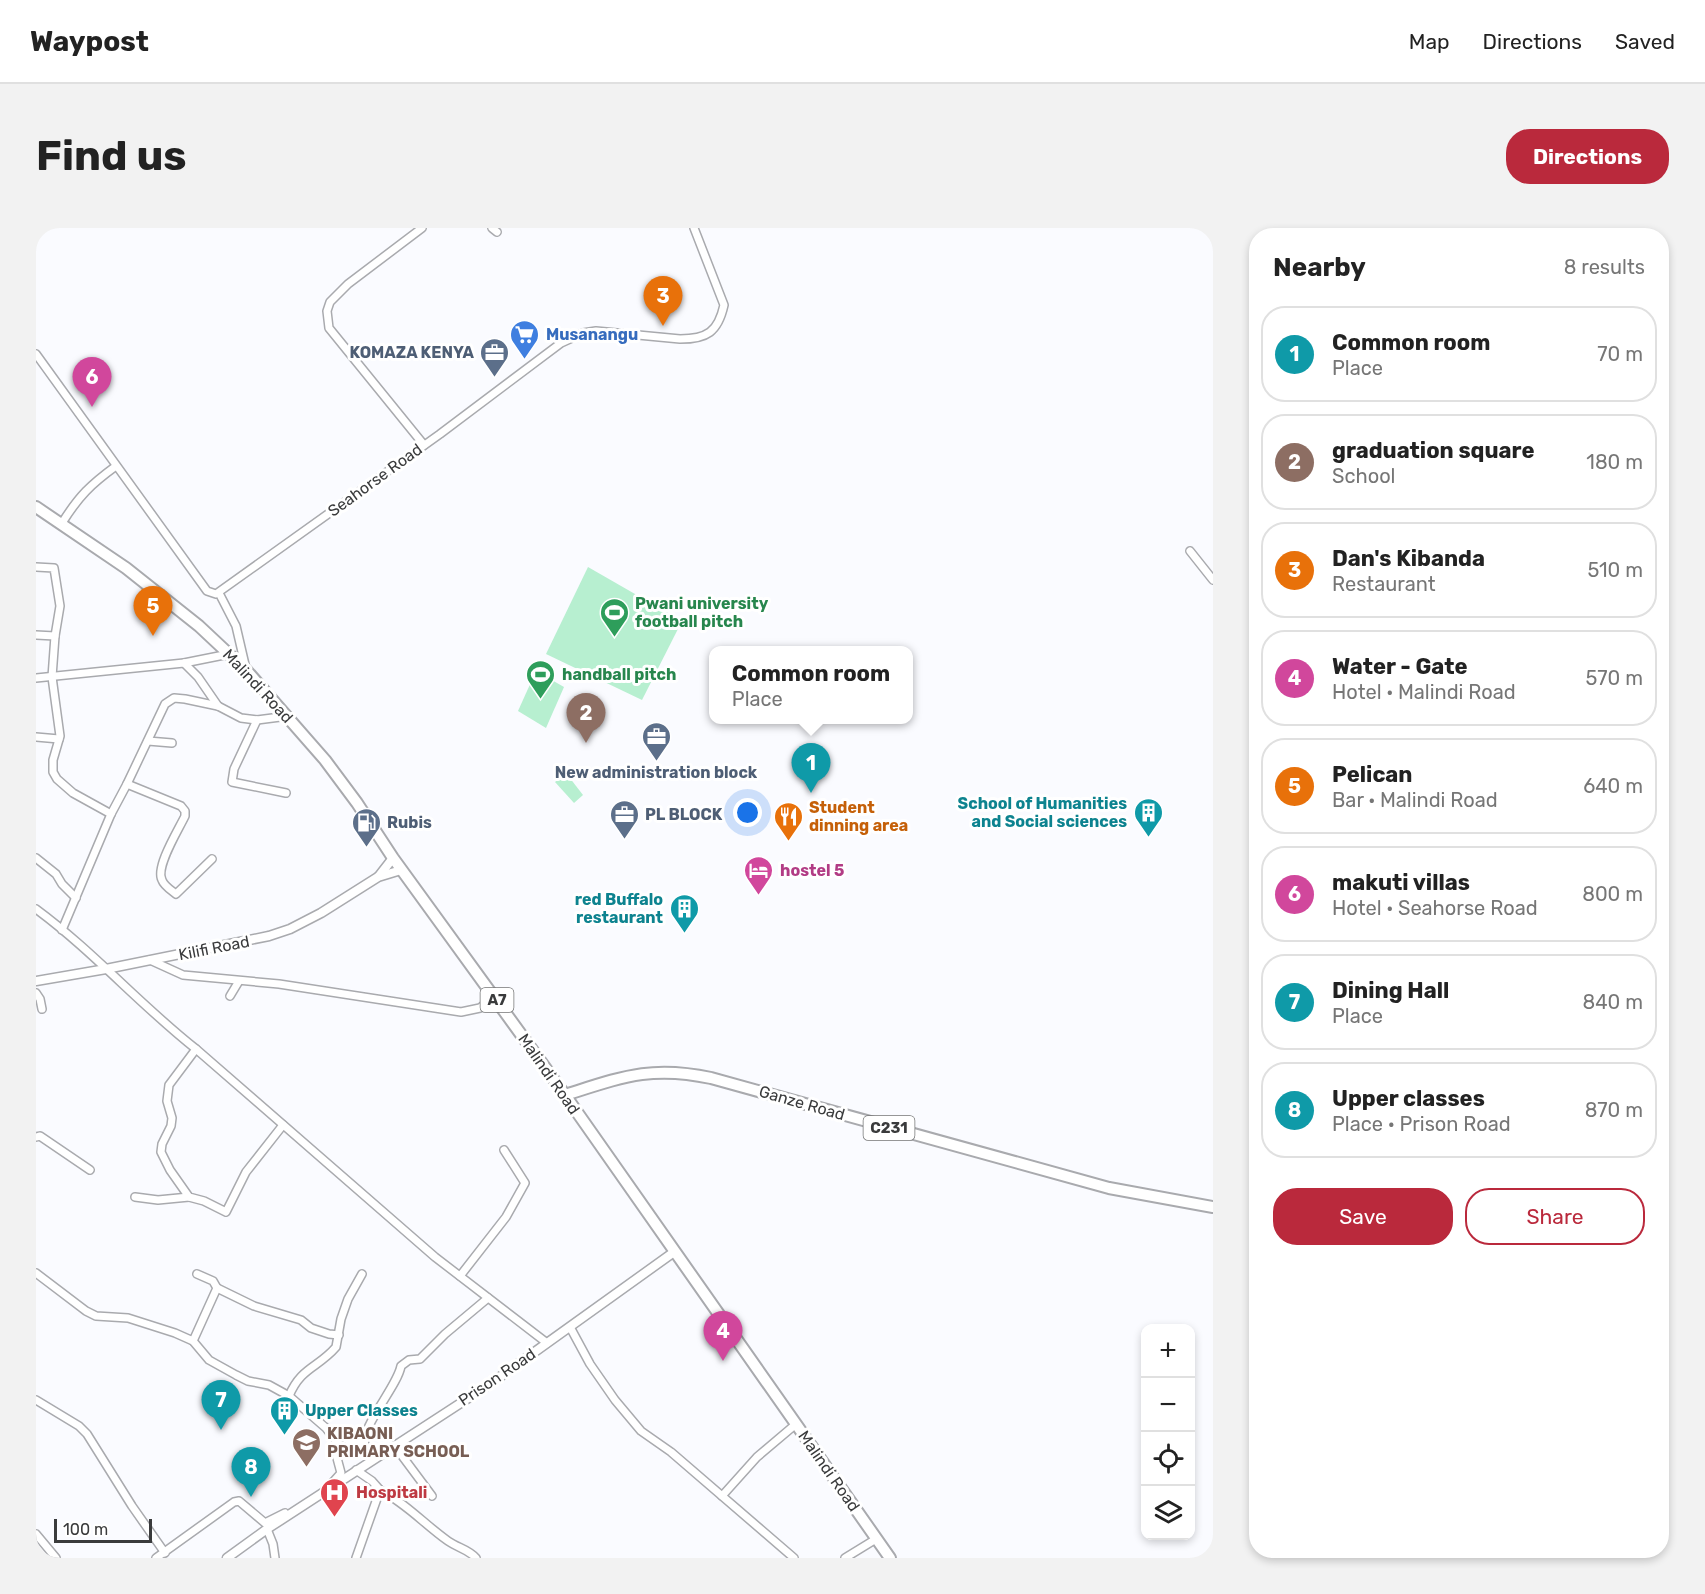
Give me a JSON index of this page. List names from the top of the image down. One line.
{"streets":{"main road":["Malindi Road","A7","Ganze Road","C231"],"street":["Seahorse Road","Kilifi Road","Prison Road"]},"crossings":[["Malindi Road","Kilifi Road"],["Malindi Road","Ganze Road"],["Malindi Road","Prison Road"]],"places":{"supermarket":["Musanangu"],"office":["KOMAZA KENYA","New administration block","PL BLOCK"],"sports":["Pwani university football pitch","handball pitch"],"building":["School of Humanities and Social sciences","red Buffalo restaurant","Upper Classes"],"restaurant":["Student dinning area"],"fuel station":["Rubis"],"hotel":["hostel 5"],"school or university":["KIBAONI PRIMARY SCHOOL"],"hospital":["Hospitali"]},"scale_bar":"100 m","page":{"header":"Waypost","nav":["Map","Directions","Saved"],"buttons":["Directions",["Save","Share"]],"title":"Find us","heading":["Nearby","8 results"],"pins":["3","6","5","2","1","4","7","8"],"list":[{"mark":"1","name":"Common room","note":"Place","value":"70 m"},{"mark":"2","name":"graduation square","note":"School","value":"180 m"},{"mark":"3","name":"Dan's Kibanda","note":"Restaurant","value":"510 m"},{"mark":"4","name":"Water - Gate","note":"Hotel · Malindi Road","value":"570 m"},{"mark":"5","name":"Pelican","note":"Bar · Malindi Road","value":"640 m"},{"mark":"6","name":"makuti villas","note":"Hotel · Seahorse Road","value":"800 m"},{"mark":"7","name":"Dining Hall","note":"Place","value":"840 m"},{"mark":"8","name":"Upper classes","note":"Place · Prison Road","value":"870 m"}],"popup":["Common room","Place"],"map_buttons":["+","−"],"scale":"100 m"}}
